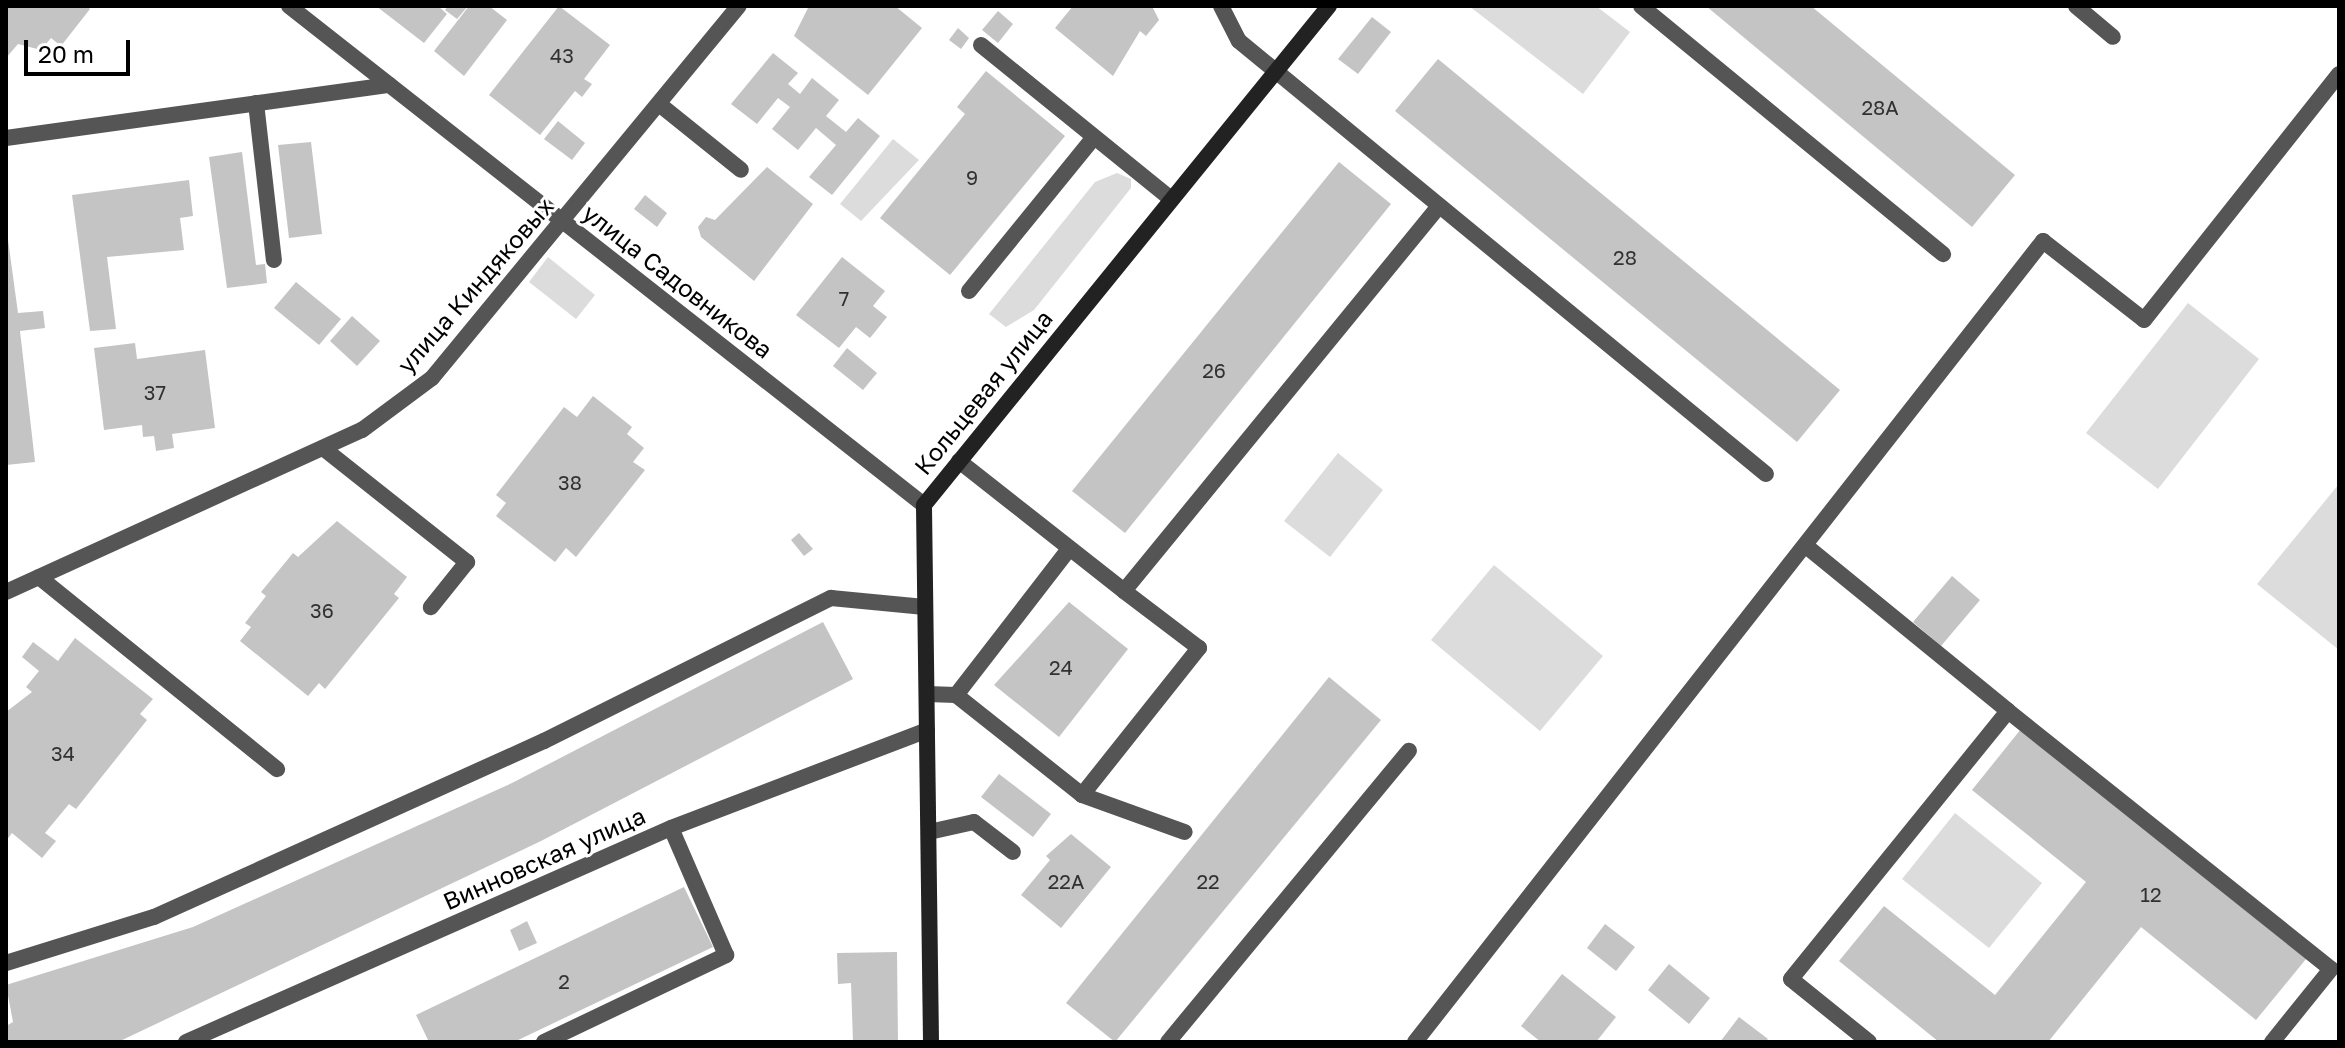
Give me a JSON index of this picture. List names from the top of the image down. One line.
{"streets":{"street":["улица Садовникова","улица Киндяковых","Кольцевая улица","Винновская улица"]},"crossings":[["улица Садовникова","улица Киндяковых"],["улица Садовникова","Кольцевая улица"],["Кольцевая улица","Винновская улица"]],"house_numbers":["43","28А","9","28","7","26","37","38","36","24","34","22А","22","12","2"],"scale_bar":"20 m"}
